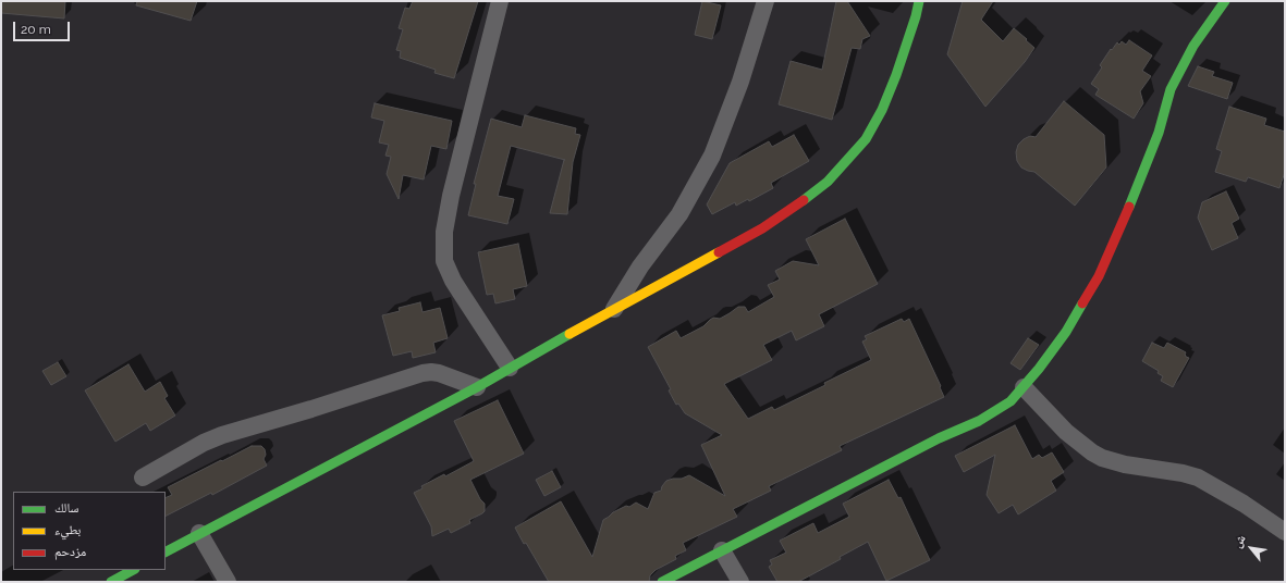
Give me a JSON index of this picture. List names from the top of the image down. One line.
{"legend":["سالك","بطيء","مزدحم"],"scale_bar":"20 m","north":"top left"}
